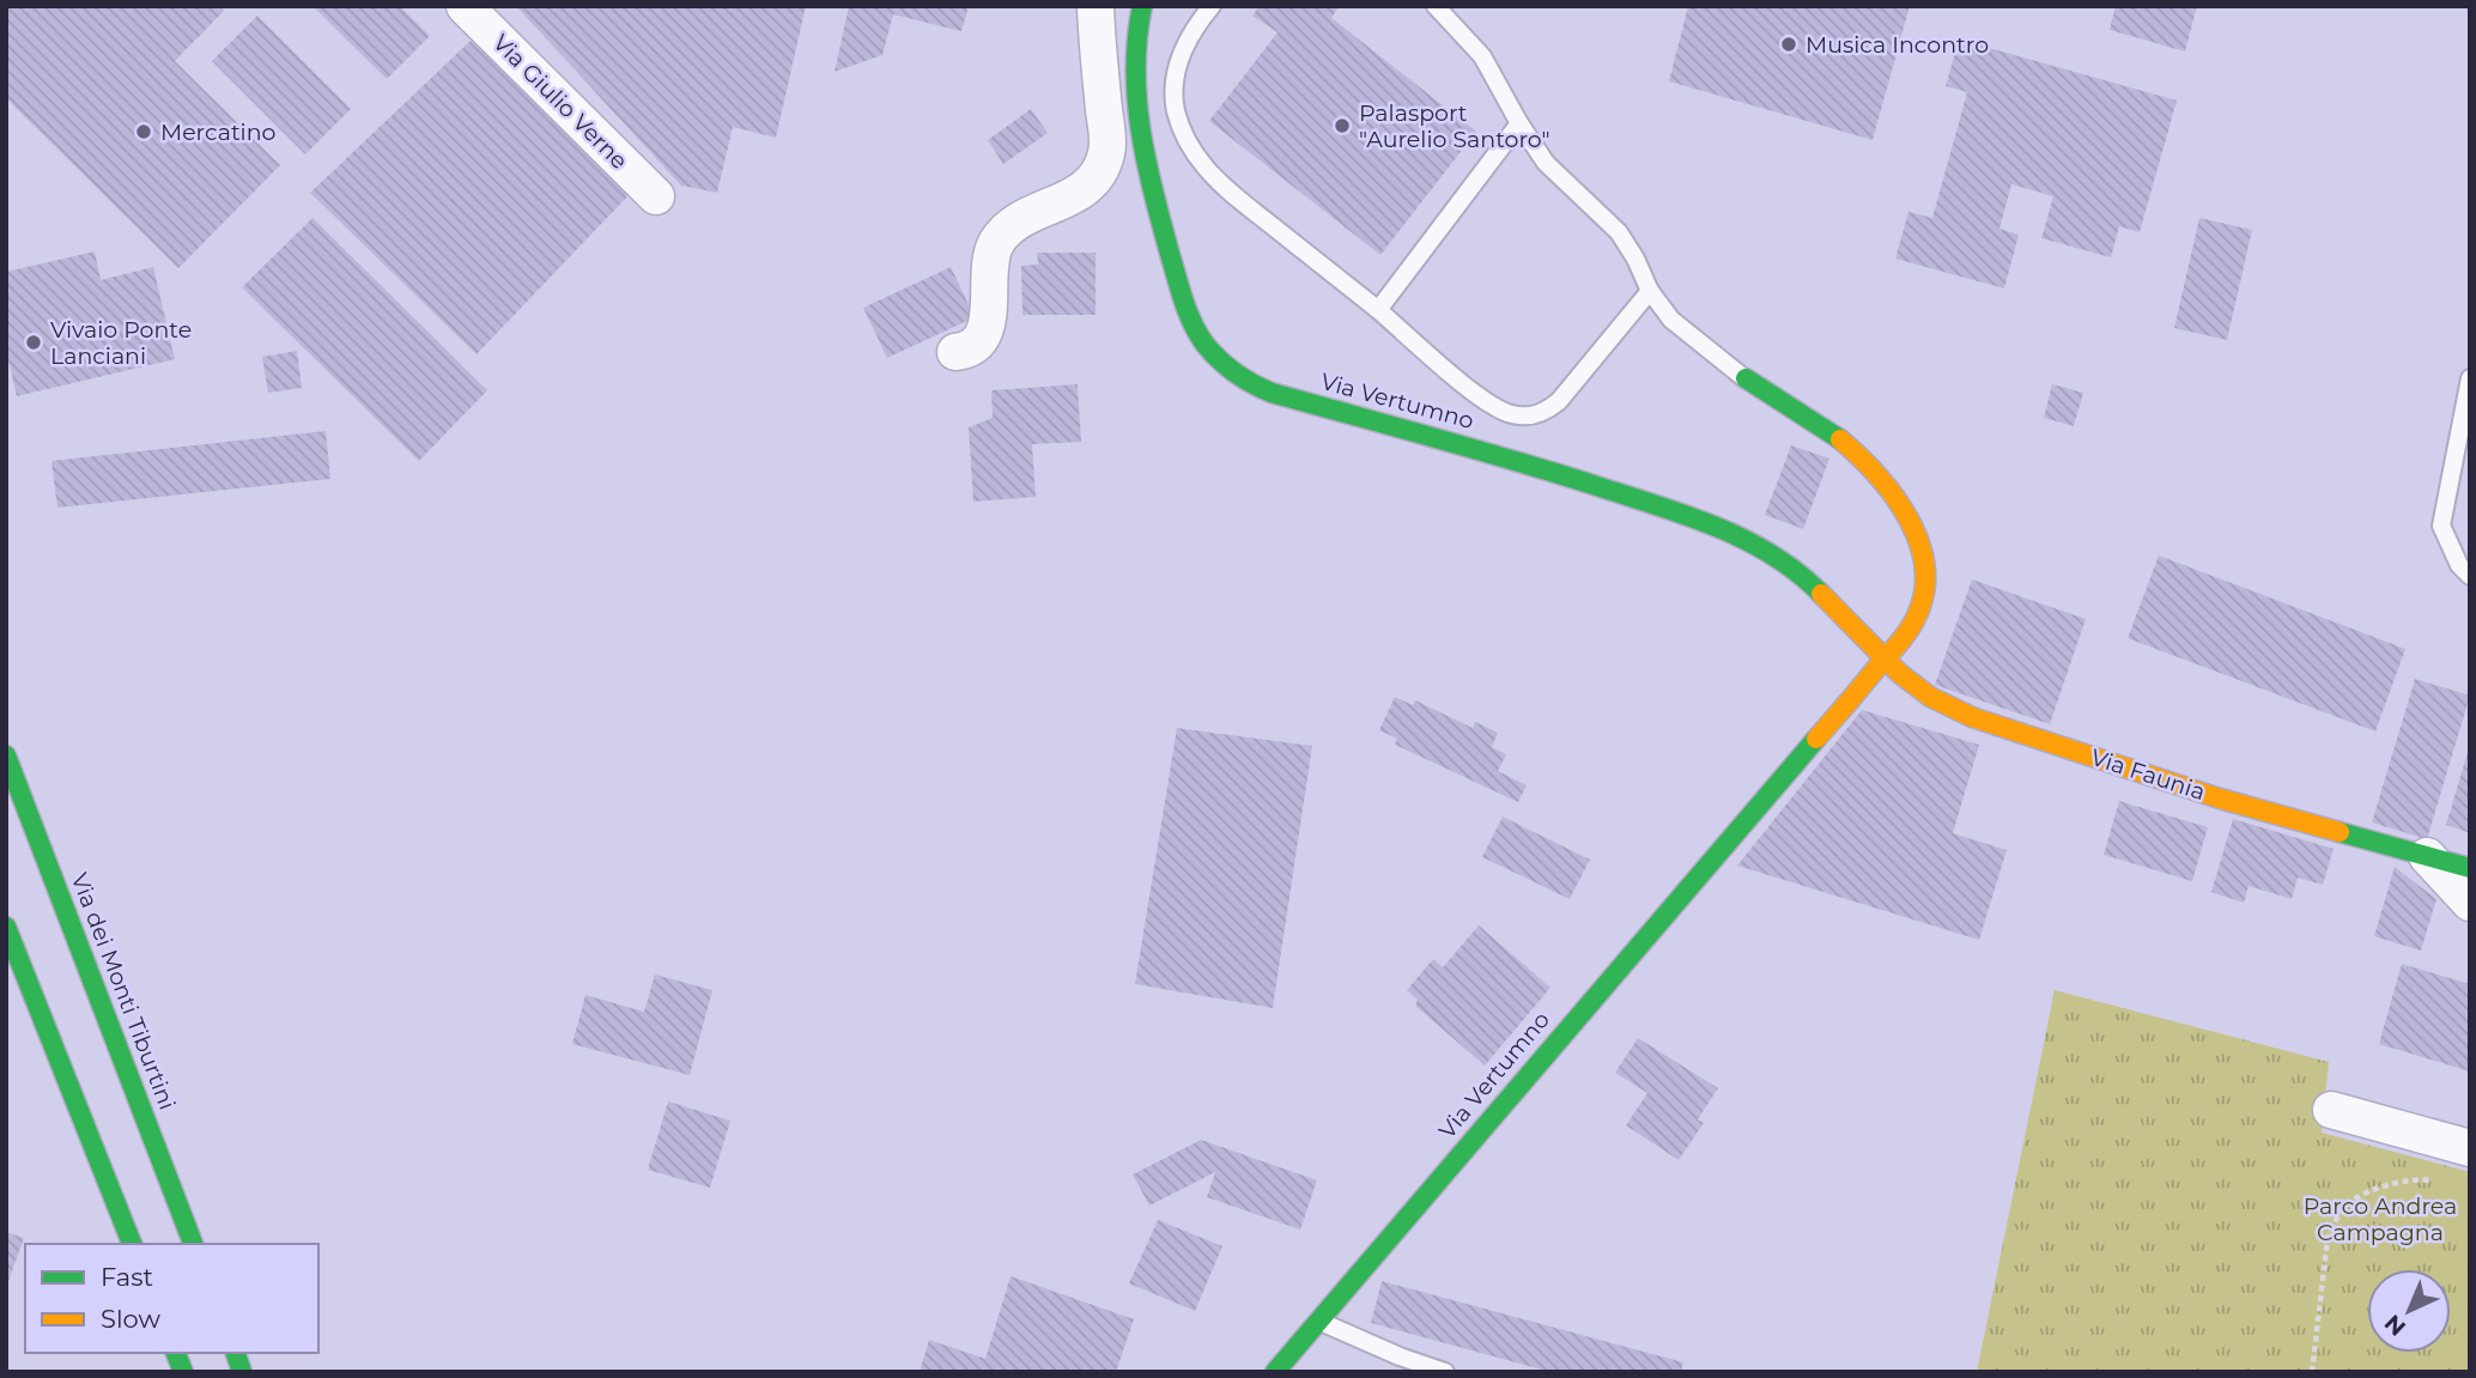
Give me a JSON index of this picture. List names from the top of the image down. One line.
{"streets":{"street":["Via Giulio Verne","Via Vertumno","Via Faunia","Via dei Monti Tiburtini"]},"crossings":[["Via Vertumno","Via Faunia"]],"parks":["Parco Andrea Campagna"],"places":["Musica Incontro","Palasport \"Aurelio Santoro\"","Mercatino","Vivaio Ponte Lanciani"],"legend":["Fast","Slow"],"north":"bottom left"}
